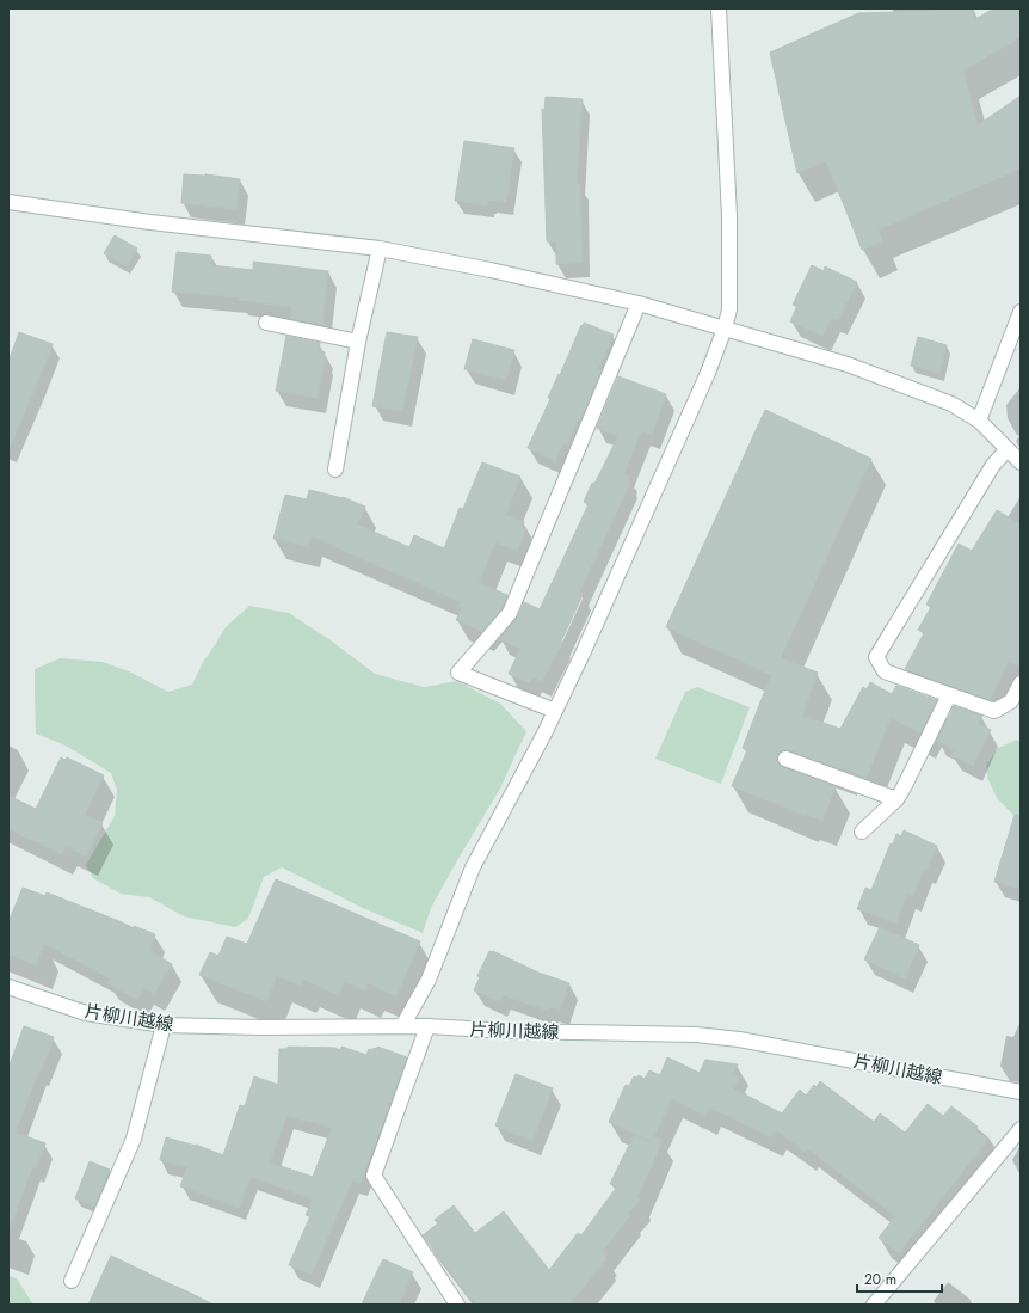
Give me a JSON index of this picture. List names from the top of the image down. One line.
{"streets":{"street":["片柳川越線"]},"scale_bar":"20 m"}
